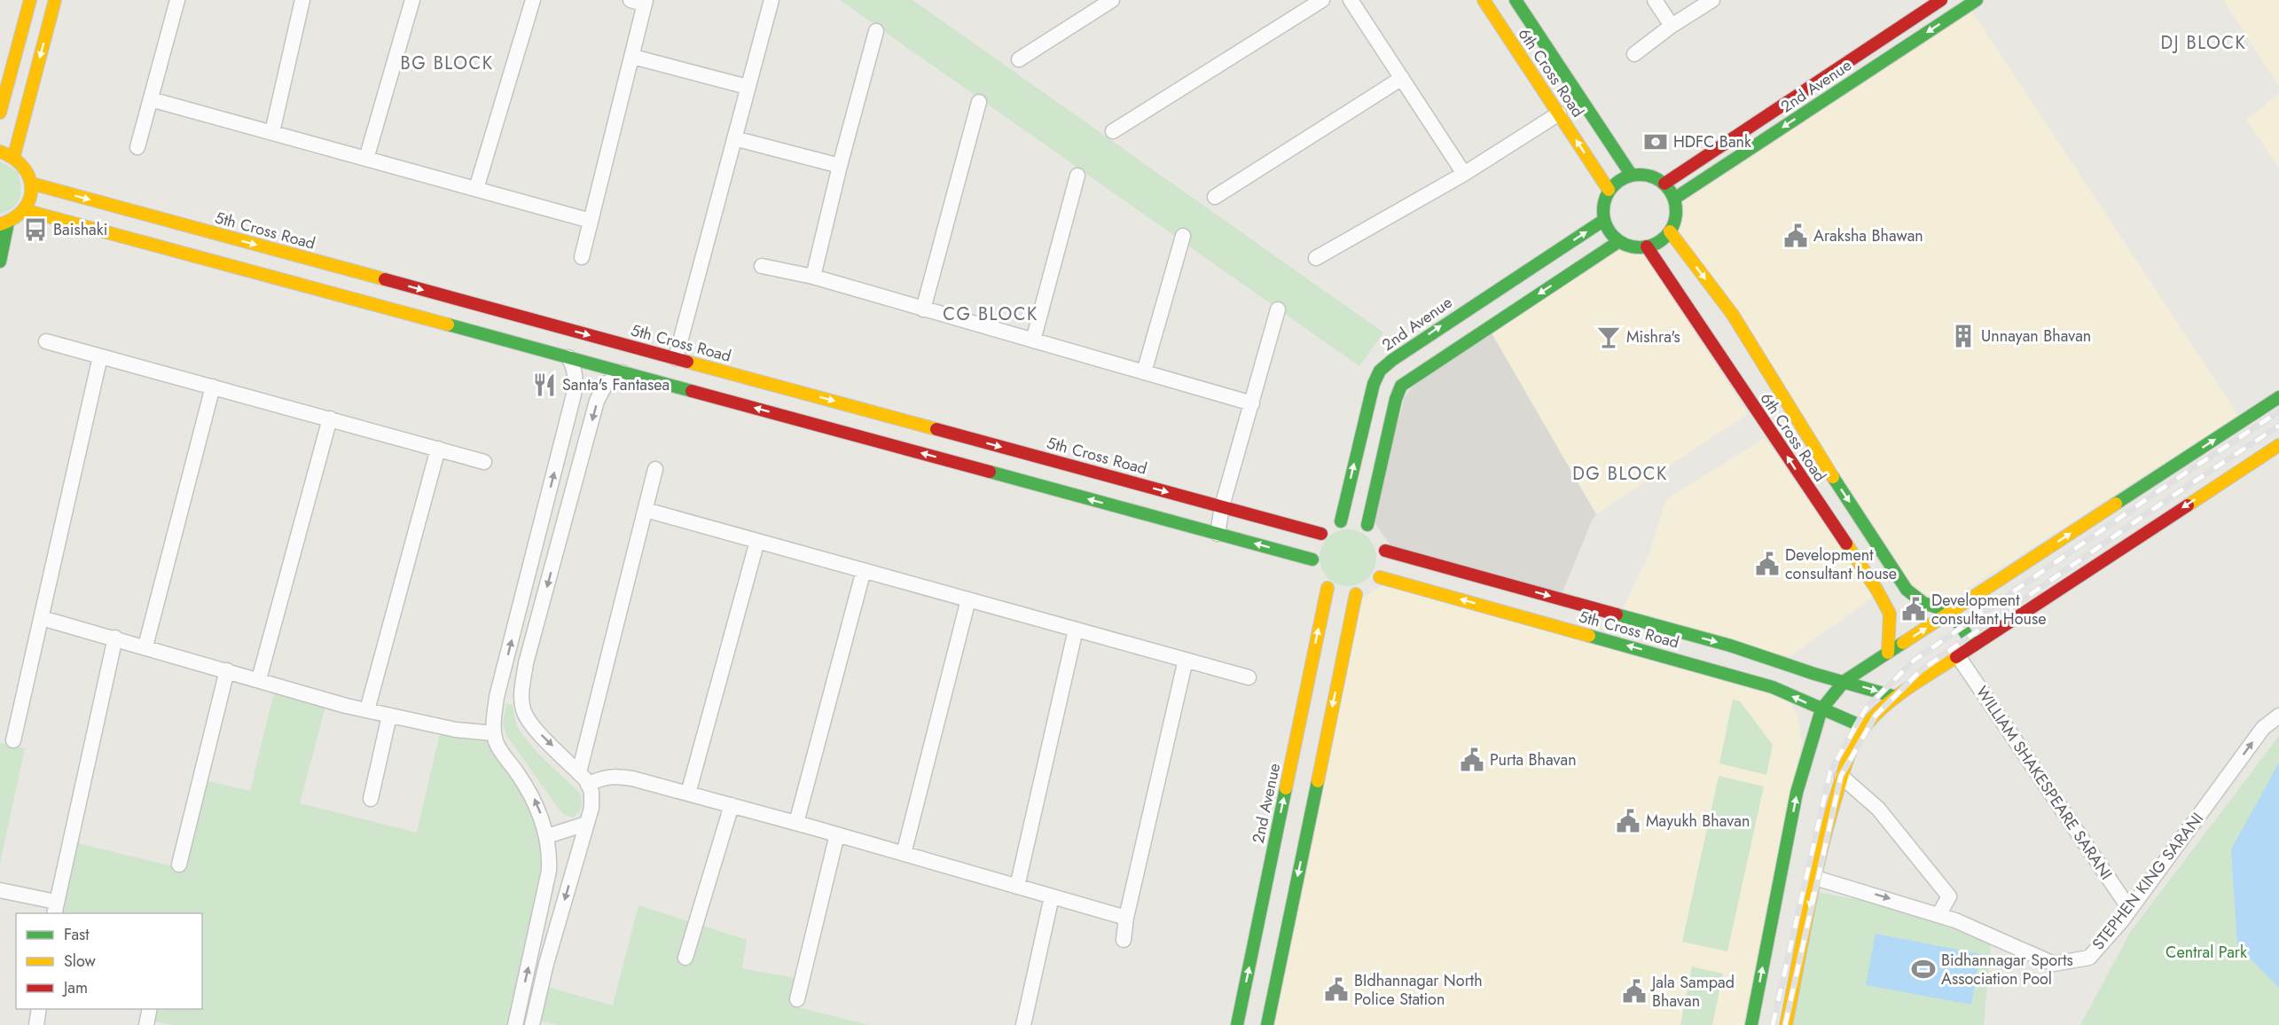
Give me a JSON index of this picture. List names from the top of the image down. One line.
{"streets":{"street":["6th Cross Road","2nd Avenue","5th Cross Road","WILLIAM SHAKESPEARE SARANI","STEPHEN KING SARANI"]},"crossings":[["6th Cross Road","2nd Avenue"],["2nd Avenue","5th Cross Road"],["WILLIAM SHAKESPEARE SARANI","STEPHEN KING SARANI"]],"one_way":["STEPHEN KING SARANI"],"districts":["DJ BLOCK","BG BLOCK","CG BLOCK","DG BLOCK"],"parks":["Central Park"],"places":{"bank":["HDFC Bank"],"bus stop":["Baishaki"],"public building":["Araksha Bhawan","Development consultant house","Development consultant House","Purta Bhavan","Mayukh Bhavan","BIdhannagar North Police Station","Jala Sampad Bhavan"],"building":["Unnayan Bhavan"],"bar":["Mishra's"],"restaurant":["Santa's Fantasea"],"sports":["Bidhannagar Sports Association Pool"]},"legend":["Fast","Slow","Jam"]}
